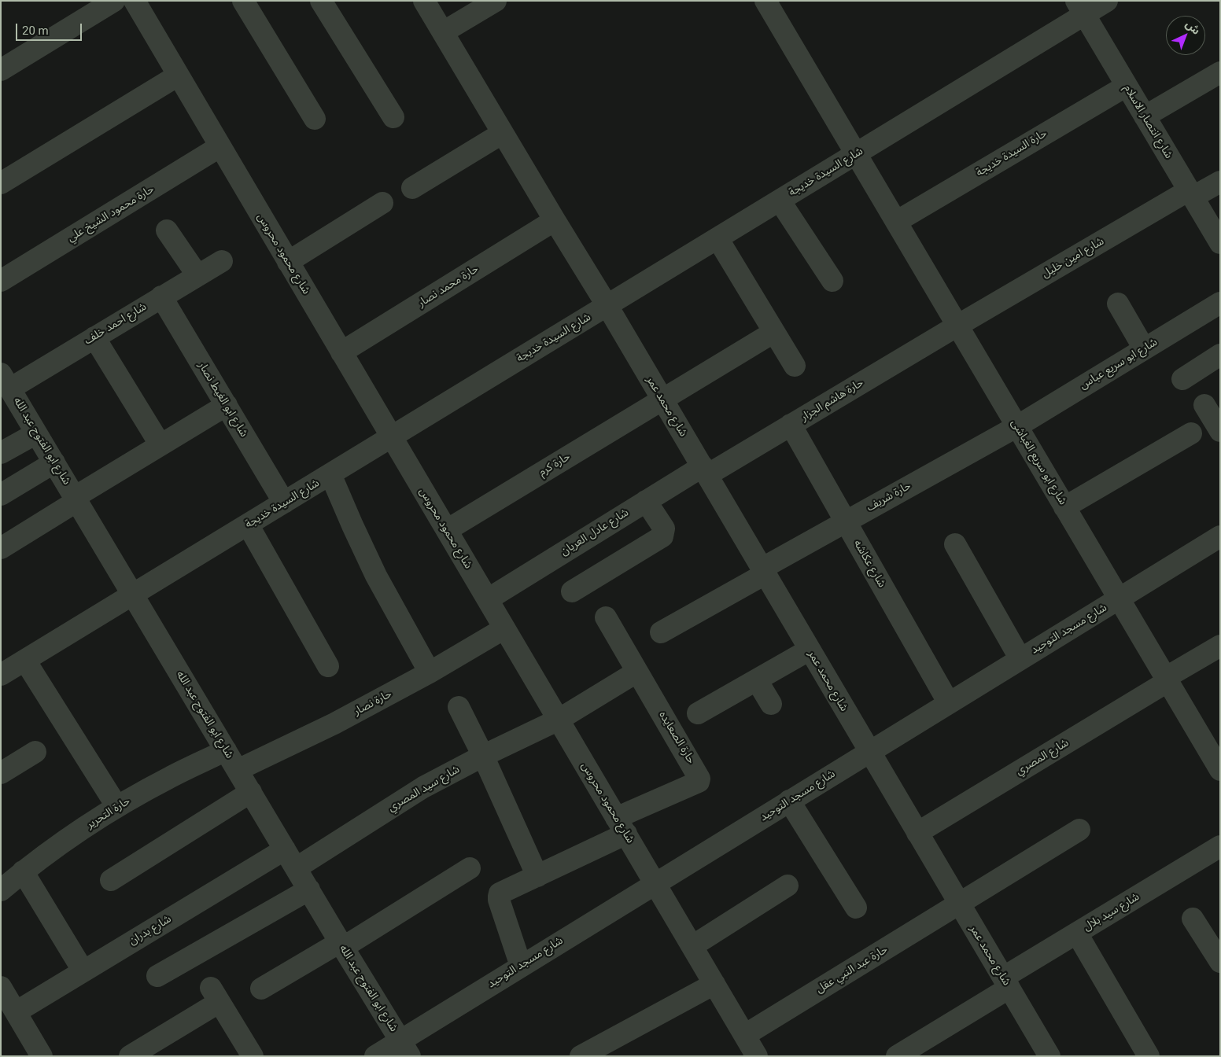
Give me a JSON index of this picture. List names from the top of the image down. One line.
{"streets":{"street":["شارع انتصار الاسلام","حارة السيدة خديجة","شارع السيدة خديجة","حارة محمود الشيخ علي","شارع محمود محروس","شارع امين خليل","حارة محمد نصار","شارع احمد خلف","شارع ابو سريع عباس","شارع ابو الغيط نصار","حارة هاشم الجزار","شارع محمد عمر","شارع ابو الفتوح عبد الله","شارع ابو سريع الغباشى","حارة كرم","حارة شريف","شارع عادل العريان","شارع عكاشه","شارع مسجد التوحيد","حارة نصار","حارة الصعايده","شارع المصري","شارع سيد المصري","حارة التحرير","شارع سيد بلال","شارع بدران","حارة عبد النبي عقل"]},"crossings":[["شارع انتصار الاسلام","حارة السيدة خديجة"],["شارع انتصار الاسلام","شارع السيدة خديجة"],["شارع انتصار الاسلام","شارع امين خليل"],["حارة السيدة خديجة","شارع ابو سريع الغباشى"],["شارع السيدة خديجة","شارع محمود محروس"],["شارع السيدة خديجة","شارع ابو الغيط نصار"],["شارع السيدة خديجة","شارع محمد عمر"],["شارع السيدة خديجة","شارع ابو الفتوح عبد الله"],["شارع السيدة خديجة","شارع ابو سريع الغباشى"],["حارة محمود الشيخ علي","شارع محمود محروس"],["شارع محمود محروس","حارة محمد نصار"],["شارع محمود محروس","حارة كرم"],["شارع محمود محروس","شارع عادل العريان"],["شارع محمود محروس","شارع مسجد التوحيد"],["شارع محمود محروس","حارة نصار"],["شارع محمود محروس","حارة الصعايده"],["شارع محمود محروس","شارع سيد المصري"],["شارع محمود محروس","حارة عبد النبي عقل"],["شارع امين خليل","حارة هاشم الجزار"],["شارع امين خليل","شارع ابو سريع الغباشى"],["حارة محمد نصار","شارع محمد عمر"],["شارع احمد خلف","شارع ابو الغيط نصار"],["شارع احمد خلف","شارع ابو الفتوح عبد الله"],["شارع ابو سريع عباس","شارع ابو سريع الغباشى"],["شارع ابو سريع عباس","حارة شريف"],["حارة هاشم الجزار","شارع محمد عمر"],["حارة هاشم الجزار","شارع ابو سريع الغباشى"],["حارة هاشم الجزار","شارع عادل العريان"],["حارة هاشم الجزار","شارع عكاشه"],["شارع محمد عمر","حارة كرم"],["شارع محمد عمر","حارة شريف"],["شارع محمد عمر","شارع عادل العريان"],["شارع محمد عمر","شارع مسجد التوحيد"],["شارع محمد عمر","شارع المصري"],["شارع محمد عمر","شارع سيد بلال"],["شارع محمد عمر","حارة عبد النبي عقل"],["شارع ابو الفتوح عبد الله","شارع مسجد التوحيد"],["شارع ابو الفتوح عبد الله","حارة نصار"],["شارع ابو الفتوح عبد الله","شارع سيد المصري"],["شارع ابو الفتوح عبد الله","حارة التحرير"],["شارع ابو الفتوح عبد الله","شارع بدران"],["شارع ابو سريع الغباشى","حارة شريف"],["شارع ابو سريع الغباشى","شارع مسجد التوحيد"],["شارع ابو سريع الغباشى","شارع المصري"],["حارة شريف","شارع عكاشه"],["شارع عكاشه","شارع مسجد التوحيد"],["حارة الصعايده","شارع سيد المصري"]],"scale_bar":"20 m","north":"top right"}
